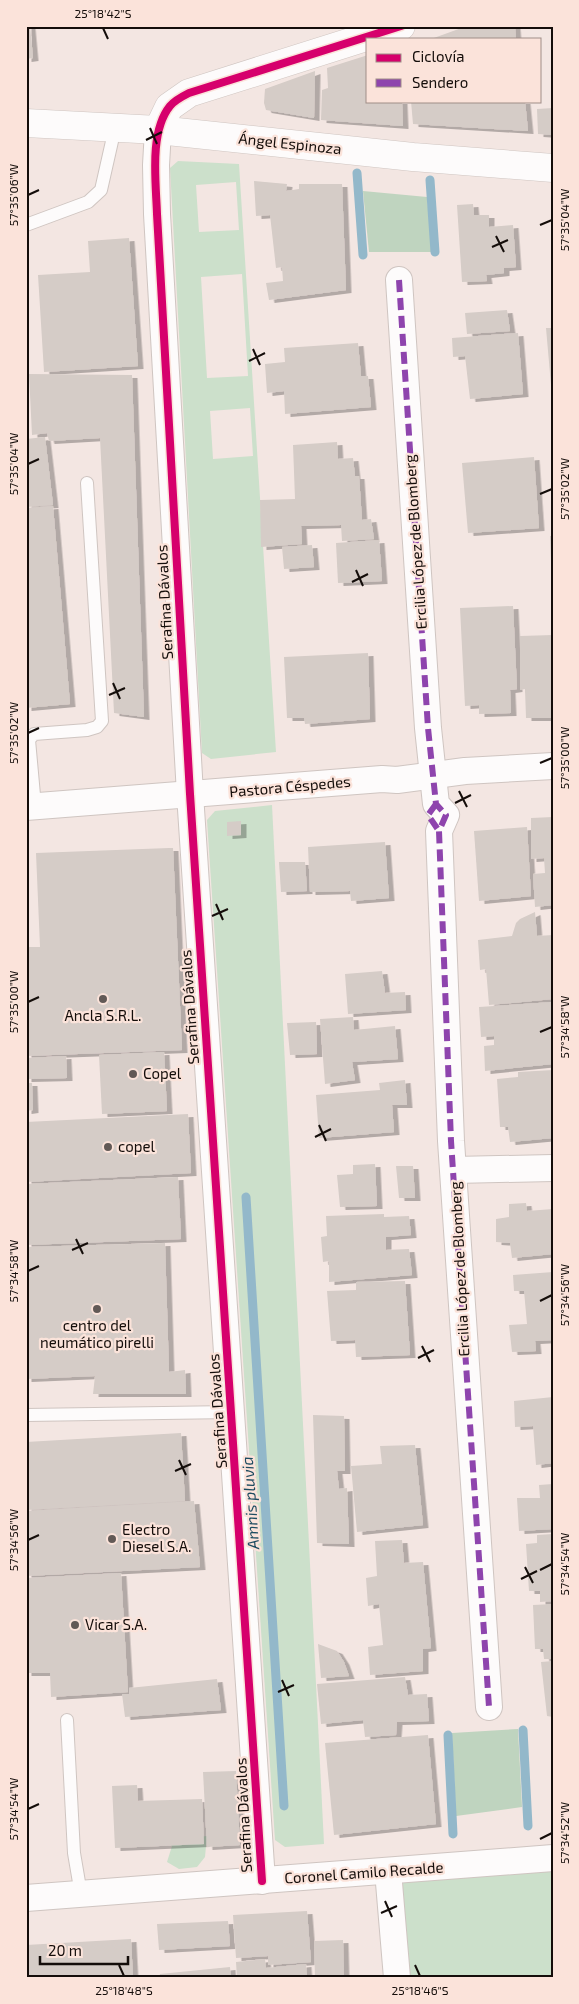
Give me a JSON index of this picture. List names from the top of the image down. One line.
{"streets":{"street":["Ángel Espinoza","Ercilia López de Blomberg","Serafina Dávalos","Pastora Céspedes","Coronel Camilo Recalde"]},"crossings":[["Ángel Espinoza","Serafina Dávalos"],["Ercilia López de Blomberg","Pastora Céspedes"],["Serafina Dávalos","Pastora Céspedes"],["Serafina Dávalos","Coronel Camilo Recalde"]],"water":["Amnis pluvia"],"places":["Ancla S.R.L.","Copel","copel","centro del neumático pirelli","Electro Diesel S.A.","Vicar S.A."],"legend":["Ciclovía","Sendero"],"scale_bar":"20 m","coordinates":["25°18'42\"S","57°35'06\"W","57°35'04\"W","57°35'02\"W","57°35'00\"W","57°34'58\"W","57°34'56\"W","57°34'54\"W","57°34'52\"W","25°18'48\"S","25°18'46\"S"]}
